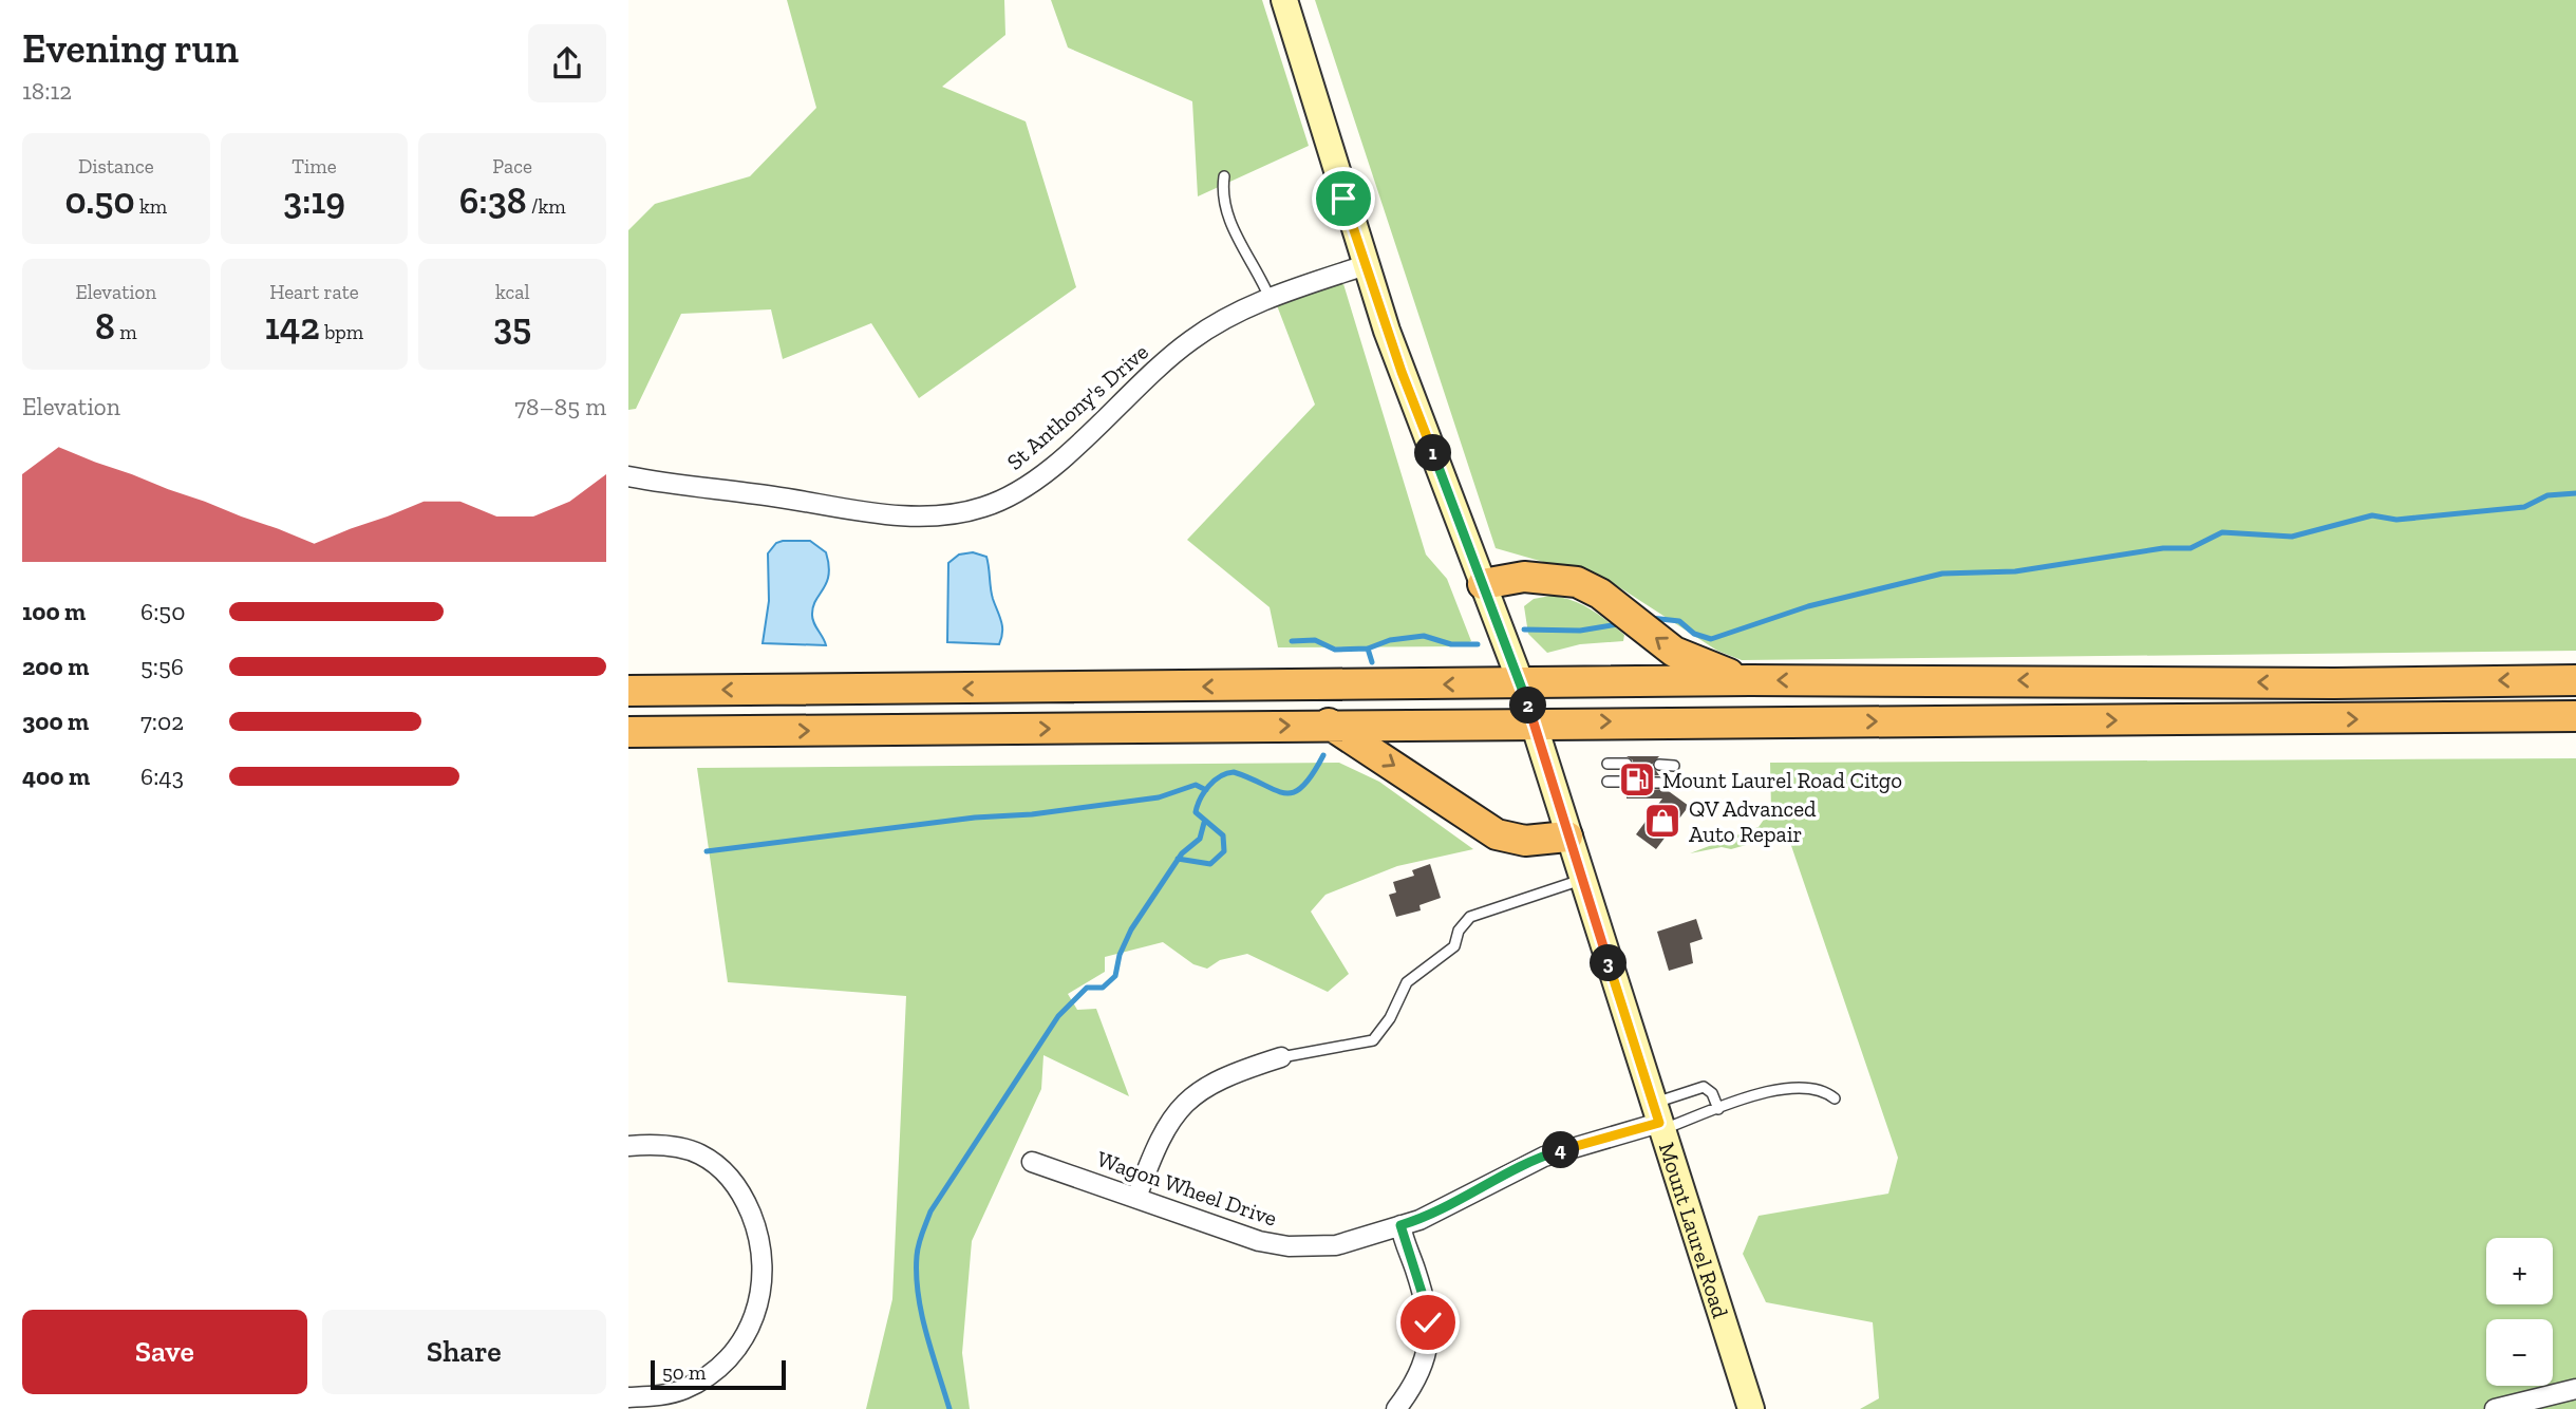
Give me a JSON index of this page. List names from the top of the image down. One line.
{"streets":{"main road":["Mount Laurel Road"],"street":["St Anthony's Drive","Wagon Wheel Drive"]},"crossings":[["St Anthony's Drive","Mount Laurel Road"],["Wagon Wheel Drive","Mount Laurel Road"]],"places":{"fuel station":["Mount Laurel Road Citgo"],"shop":["QV Advanced Auto Repair"]},"scale_bar":"50 m","page":{"heading":["Evening run","18:12"],"stats":[["Distance","0.50 km"],["Time","3:19"],["Pace","6:38 /km"],["Elevation","8 m"],["Heart rate","142 bpm"],["kcal","35"]],"chart":["Elevation","78–85 m"],"pins":["1","2","3","4"],"list":[{"name":"100 m","note":"6:50"},{"name":"200 m","note":"5:56"},{"name":"300 m","note":"7:02"},{"name":"400 m","note":"6:43"}],"map_buttons":["+","−"],"buttons":["Save","Share"],"scale":"50 m"}}
